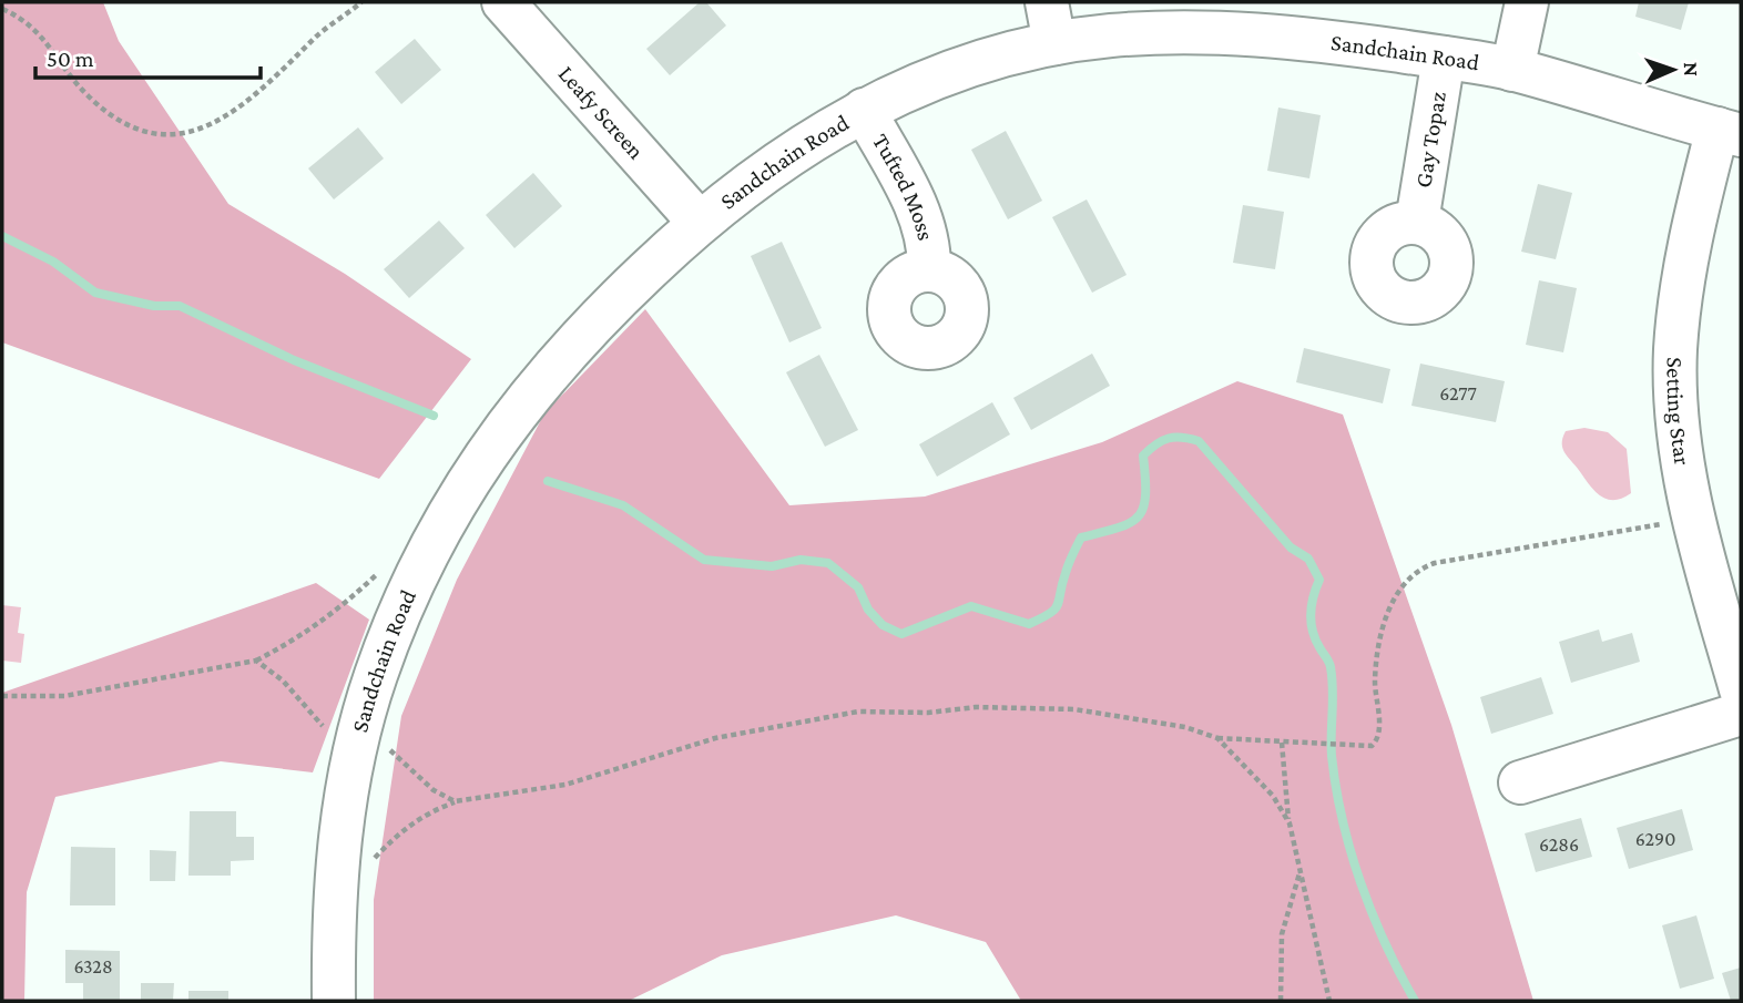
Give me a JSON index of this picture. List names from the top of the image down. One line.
{"streets":{"street":["Sandchain Road","Leafy Screen","Gay Topaz","Tufted Moss","Setting Star"]},"crossings":[["Sandchain Road","Leafy Screen"],["Sandchain Road","Gay Topaz"],["Sandchain Road","Tufted Moss"],["Sandchain Road","Setting Star"]],"house_numbers":["6277","6290","6286","6328"],"scale_bar":"50 m","north":"right"}
